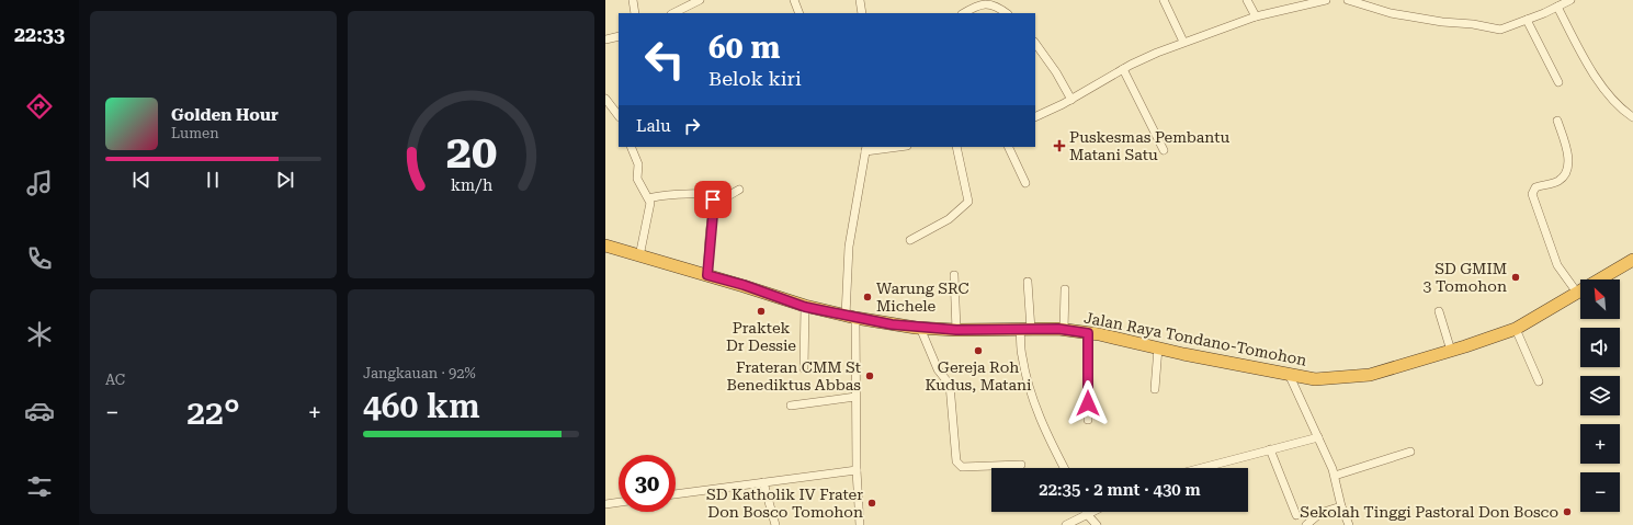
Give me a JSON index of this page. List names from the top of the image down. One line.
{"streets":{"highway":["Jalan Raya Tondano-Tomohon"]},"places":{"health":["Puskesmas Pembantu Matani Satu"],"other":["SD GMIM 3 Tomohon","Warung SRC Michele","Praktek Dr Dessie","Gereja Roh Kudus, Matani","Frateran CMM St Benediktus Abbas","SD Katholik IV Frater Don Bosco Tomohon","Sekolah Tinggi Pastoral Don Bosco"]},"north":"top left","page":{"tabs":"22:33","turn":["60 m","Belok kiri"],"song":["Golden Hour","Lumen"],"then":"Lalu","map_buttons":["+","−"],"tile":["AC",["Jangkauan · 92%","460 km"]],"heat":["−","22°","+"],"limit":"30","trip":"22:35 · 2 mnt · 430 m","gauge":["20","km/h"]}}
